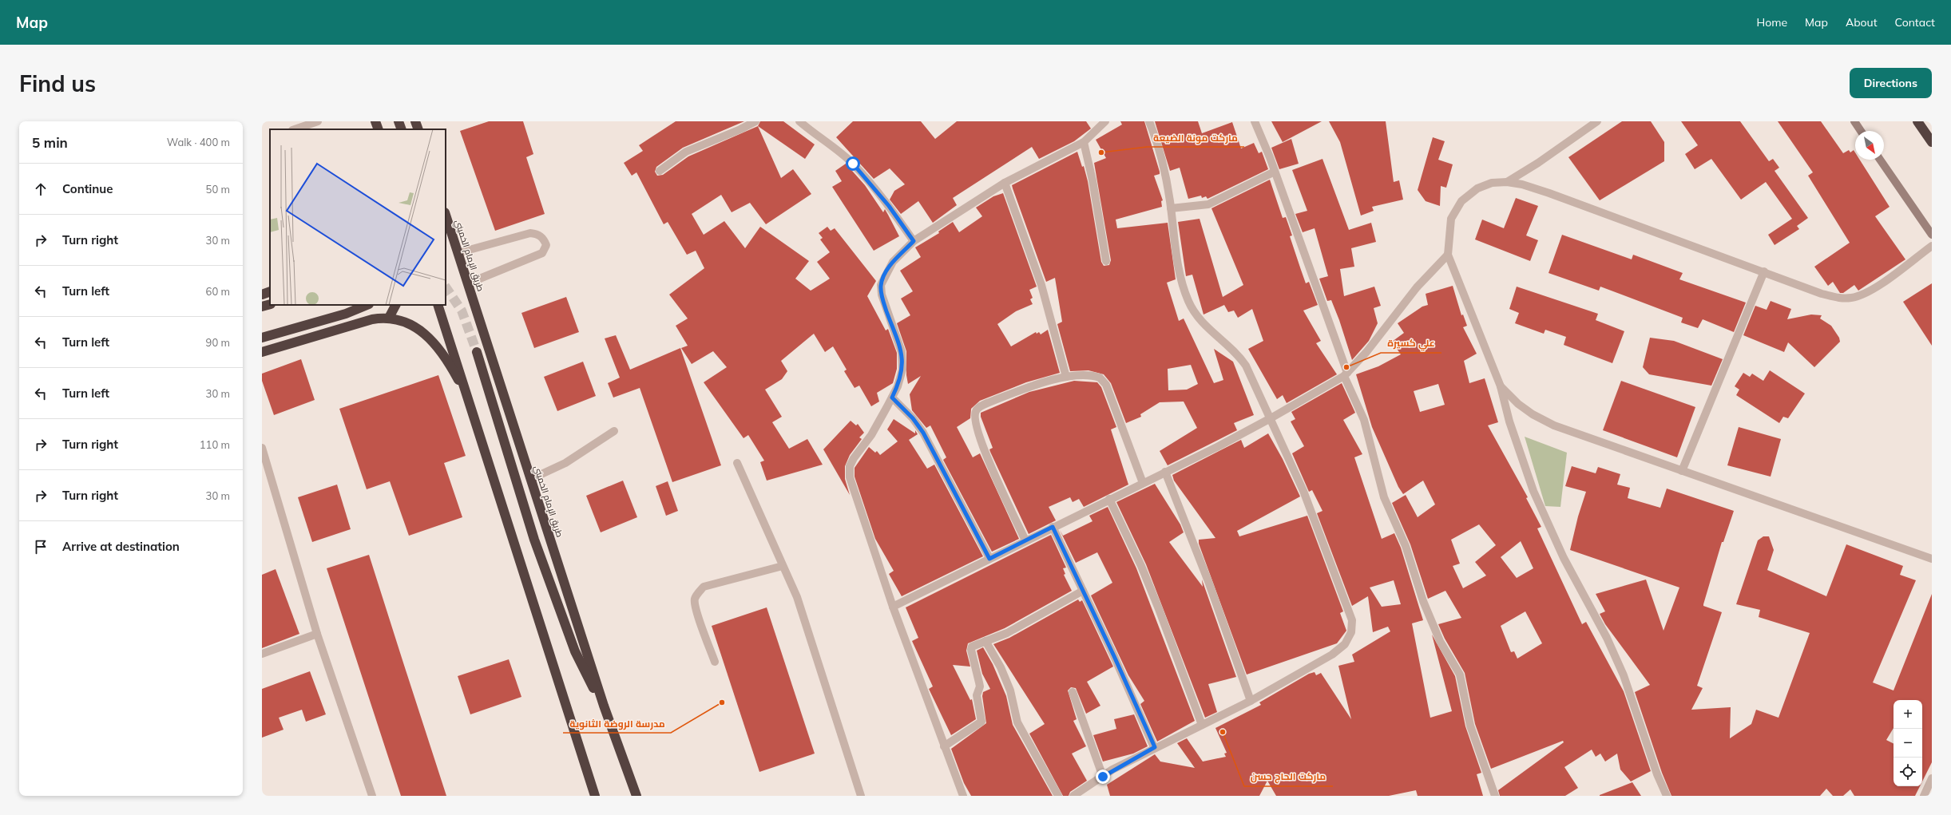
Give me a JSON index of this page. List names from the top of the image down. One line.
{"streets":{"highway":["طريق الإمام الخميني"]},"places":["ماركت مونة الضيعة","علي كسيرة","مدرسة الروضة الثانوية","ماركت الحاج حسن"],"north":"bottom right","page":{"header":"Map","nav":["Home","Map","About","Contact"],"buttons":"Directions","title":"Find us","heading":["5 min","Walk · 400 m"],"list":[["Continue","50 m"],["Turn right","30 m"],["Turn left","60 m"],["Turn left","90 m"],["Turn left","30 m"],["Turn right","110 m"],["Turn right","30 m"],"Arrive at destination"],"map_buttons":["+","−"]}}
